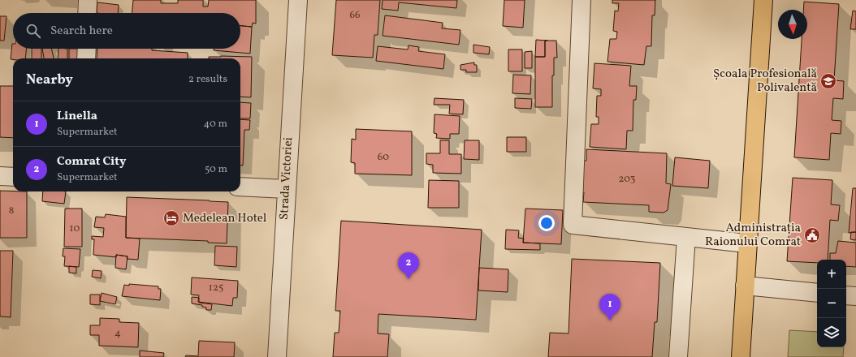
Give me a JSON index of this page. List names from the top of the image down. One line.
{"streets":{"street":["Strada Victoriei"]},"places":{"school or university":["Școala Profesională Polivalentă"],"hotel":["Medelean Hotel"],"public building":["Administrația Raionului Comrat"]},"house_numbers":["66","60","203","8","10","125","4"],"north":"bottom","page":{"search":"Search here","heading":["Nearby","2 results"],"list":[{"mark":"1","name":"Linella","note":"Supermarket","value":"40 m"},{"mark":"2","name":"Comrat City","note":"Supermarket","value":"50 m"}],"pins":["2","1"],"map_buttons":["+","−"]}}
